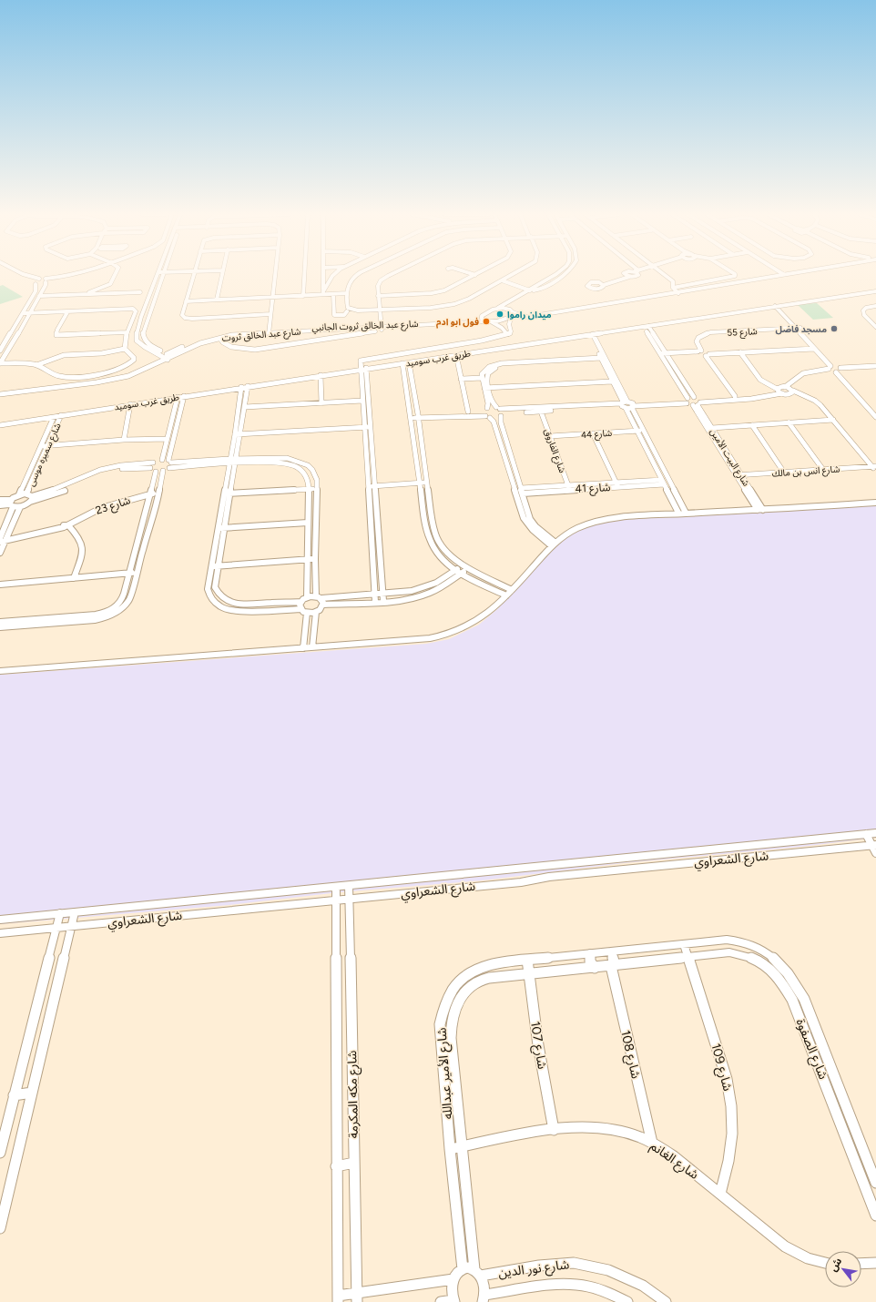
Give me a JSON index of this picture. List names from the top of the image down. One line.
{"streets":{"street":["شارع 55","شارع عبد الخالق ثروت","طريق غرب سوميد","شارع 44","شارع الفاروق","شارع سميره موسى","شارع البيت الأمين","شارع انس بن مالك","شارع 41","شارع 23","شارع الشعراوي","شارع 107","شارع الصفوة","شارع 108","شارع 109","شارع الأمير عبدالله","شارع مكه المكرمة","شارع الغانم","شارع نور الدين"]},"crossings":[["طريق غرب سوميد","شارع سميره موسى"],["شارع 44","شارع الفاروق"],["شارع الفاروق","شارع 41"],["شارع البيت الأمين","شارع انس بن مالك"],["شارع الشعراوي","شارع مكه المكرمة"],["شارع 107","شارع الأمير عبدالله"],["شارع 107","شارع الغانم"],["شارع الصفوة","شارع 109"],["شارع الصفوة","شارع الأمير عبدالله"],["شارع 108","شارع الأمير عبدالله"],["شارع 108","شارع الغانم"],["شارع 109","شارع الأمير عبدالله"],["شارع 109","شارع الغانم"],["شارع الأمير عبدالله","شارع الغانم"],["شارع الأمير عبدالله","شارع نور الدين"]],"places":["ميدان راموا","فول ابو ادم","مسجد فاضل"],"north":"top left"}
